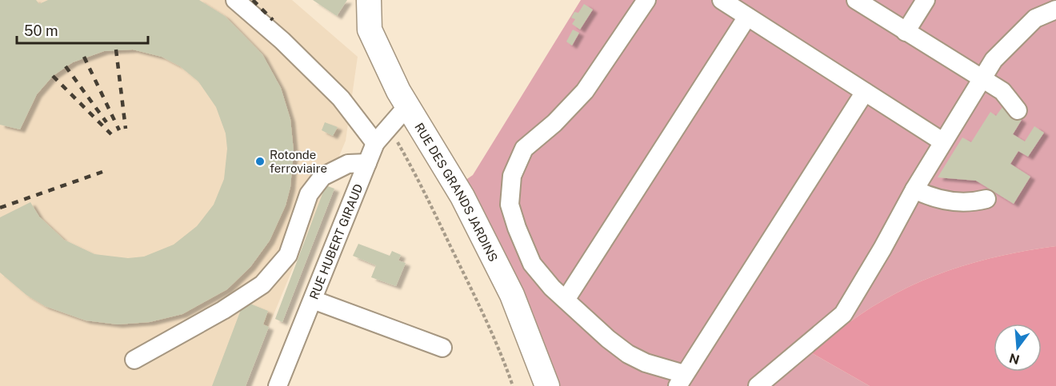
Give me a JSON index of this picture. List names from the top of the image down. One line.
{"streets":{"main road":["RUE DES GRANDS JARDINS"],"street":["RUE HUBERT GIRAUD"]},"crossings":[["RUE DES GRANDS JARDINS","RUE HUBERT GIRAUD"]],"places":["Rotonde ferroviaire"],"scale_bar":"50 m","north":"bottom"}
